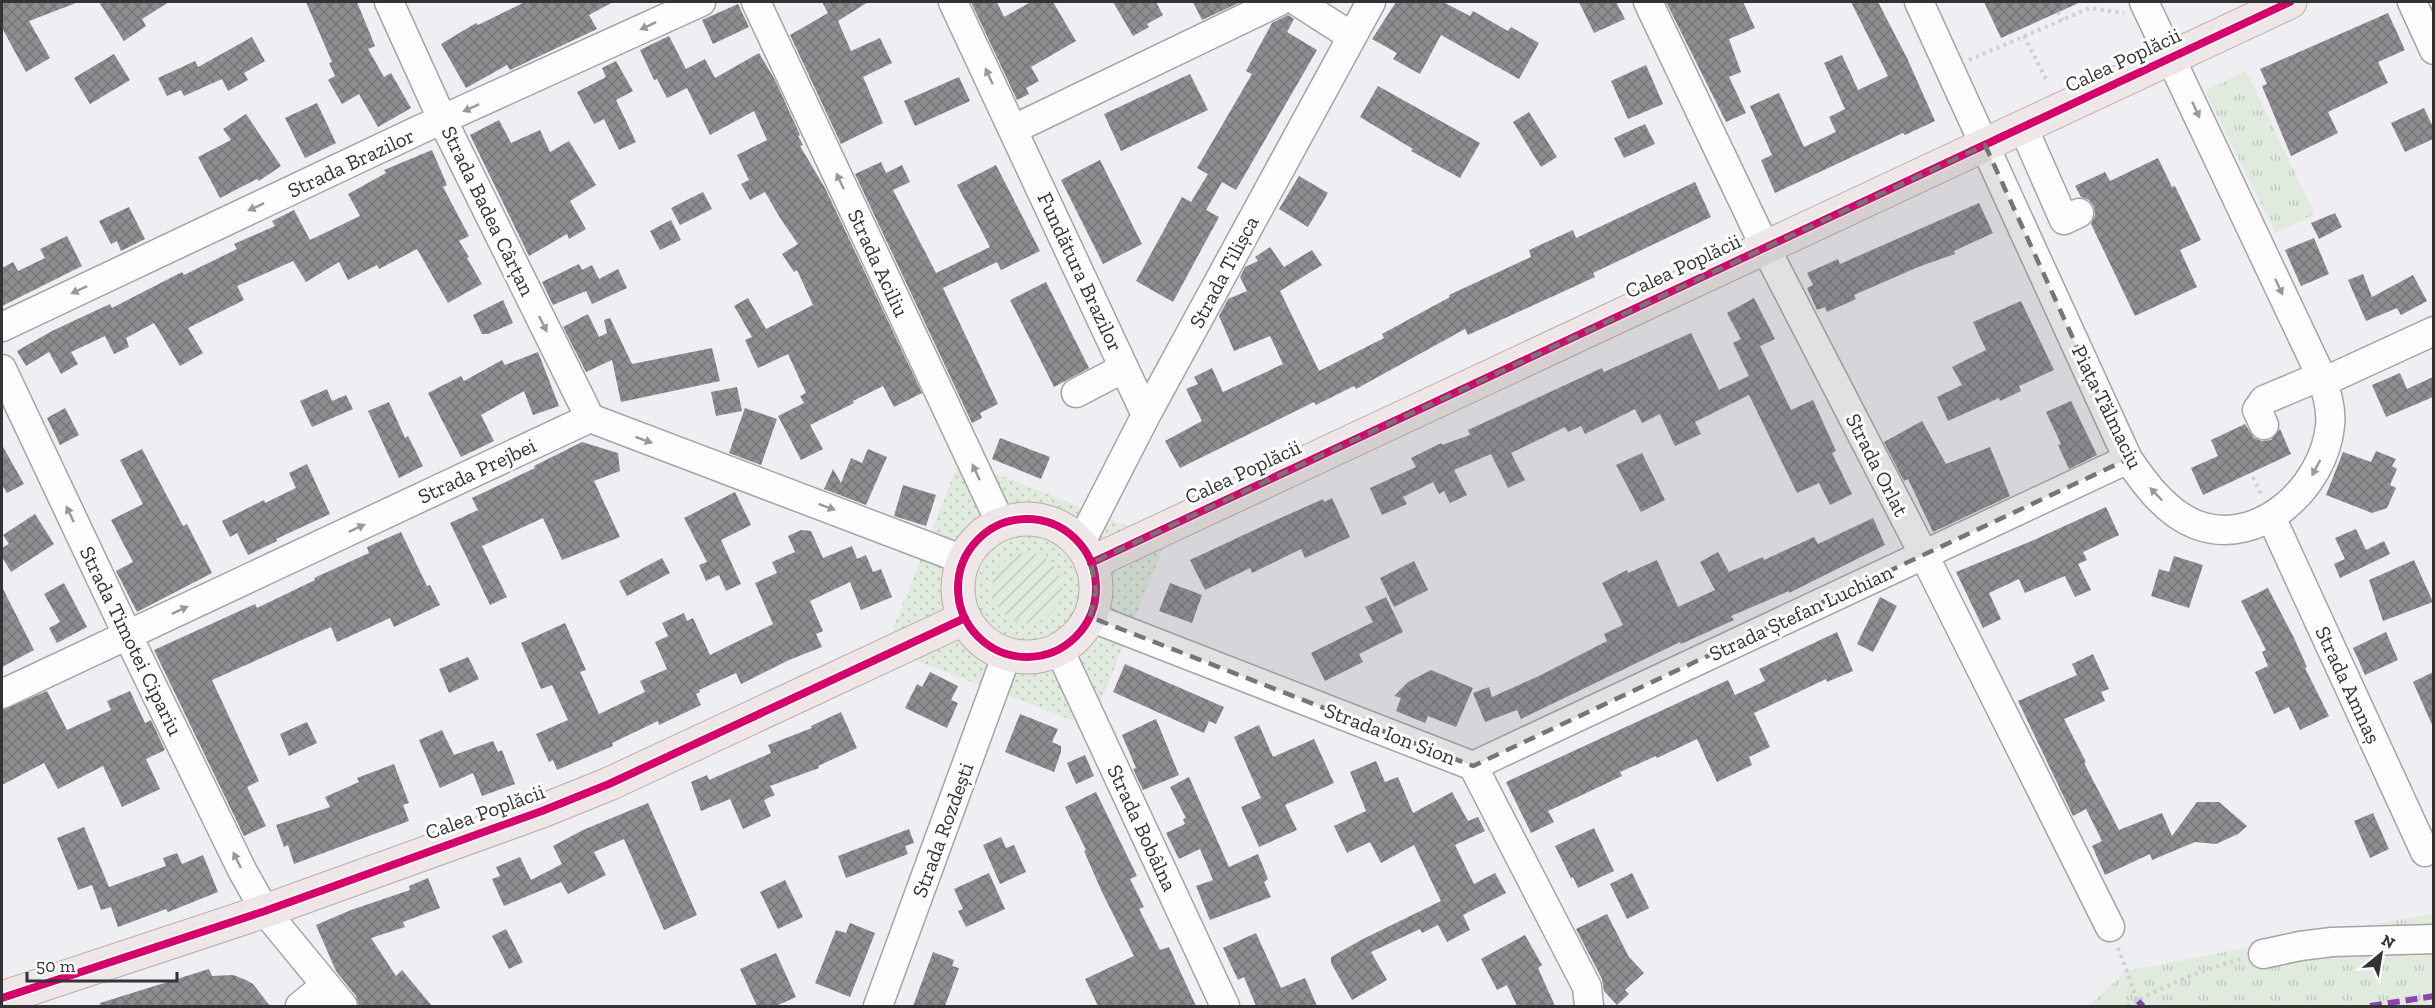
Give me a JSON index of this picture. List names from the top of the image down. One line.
{"streets":{"main road":["Calea Poplăcii"],"street":["Strada Brazilor","Strada Badea Cârțan","Strada Aciliu","Fundătura Brazilor","Strada Tilișca","Piața Tălmaciu","Strada Orlat","Strada Prejbei","Strada Ștefan Luchian","Strada Timotei Cipariu","Strada Amnaș","Strada Ion Sion","Strada Bobâlna","Strada Rozdești"]},"crossings":[["Calea Poplăcii","Strada Aciliu"],["Calea Poplăcii","Strada Tilișca"],["Calea Poplăcii","Piața Tălmaciu"],["Calea Poplăcii","Strada Orlat"],["Calea Poplăcii","Strada Timotei Cipariu"],["Calea Poplăcii","Strada Ion Sion"],["Calea Poplăcii","Strada Bobâlna"],["Calea Poplăcii","Strada Rozdești"],["Strada Brazilor","Strada Badea Cârțan"],["Strada Badea Cârțan","Strada Prejbei"],["Strada Aciliu","Strada Tilișca"],["Strada Aciliu","Strada Ion Sion"],["Strada Aciliu","Strada Bobâlna"],["Strada Aciliu","Strada Rozdești"],["Fundătura Brazilor","Strada Tilișca"],["Strada Tilișca","Strada Ion Sion"],["Strada Tilișca","Strada Bobâlna"],["Strada Tilișca","Strada Rozdești"],["Piața Tălmaciu","Strada Ștefan Luchian"],["Piața Tălmaciu","Strada Amnaș"],["Strada Orlat","Strada Ștefan Luchian"],["Strada Prejbei","Strada Timotei Cipariu"],["Strada Ștefan Luchian","Strada Ion Sion"],["Strada Ion Sion","Strada Bobâlna"],["Strada Ion Sion","Strada Rozdești"],["Strada Bobâlna","Strada Rozdești"]],"one_way":["Strada Brazilor","Strada Badea Cârțan","Strada Aciliu","Strada Prejbei","Strada Timotei Cipariu"],"scale_bar":"50 m","north":"top right"}
